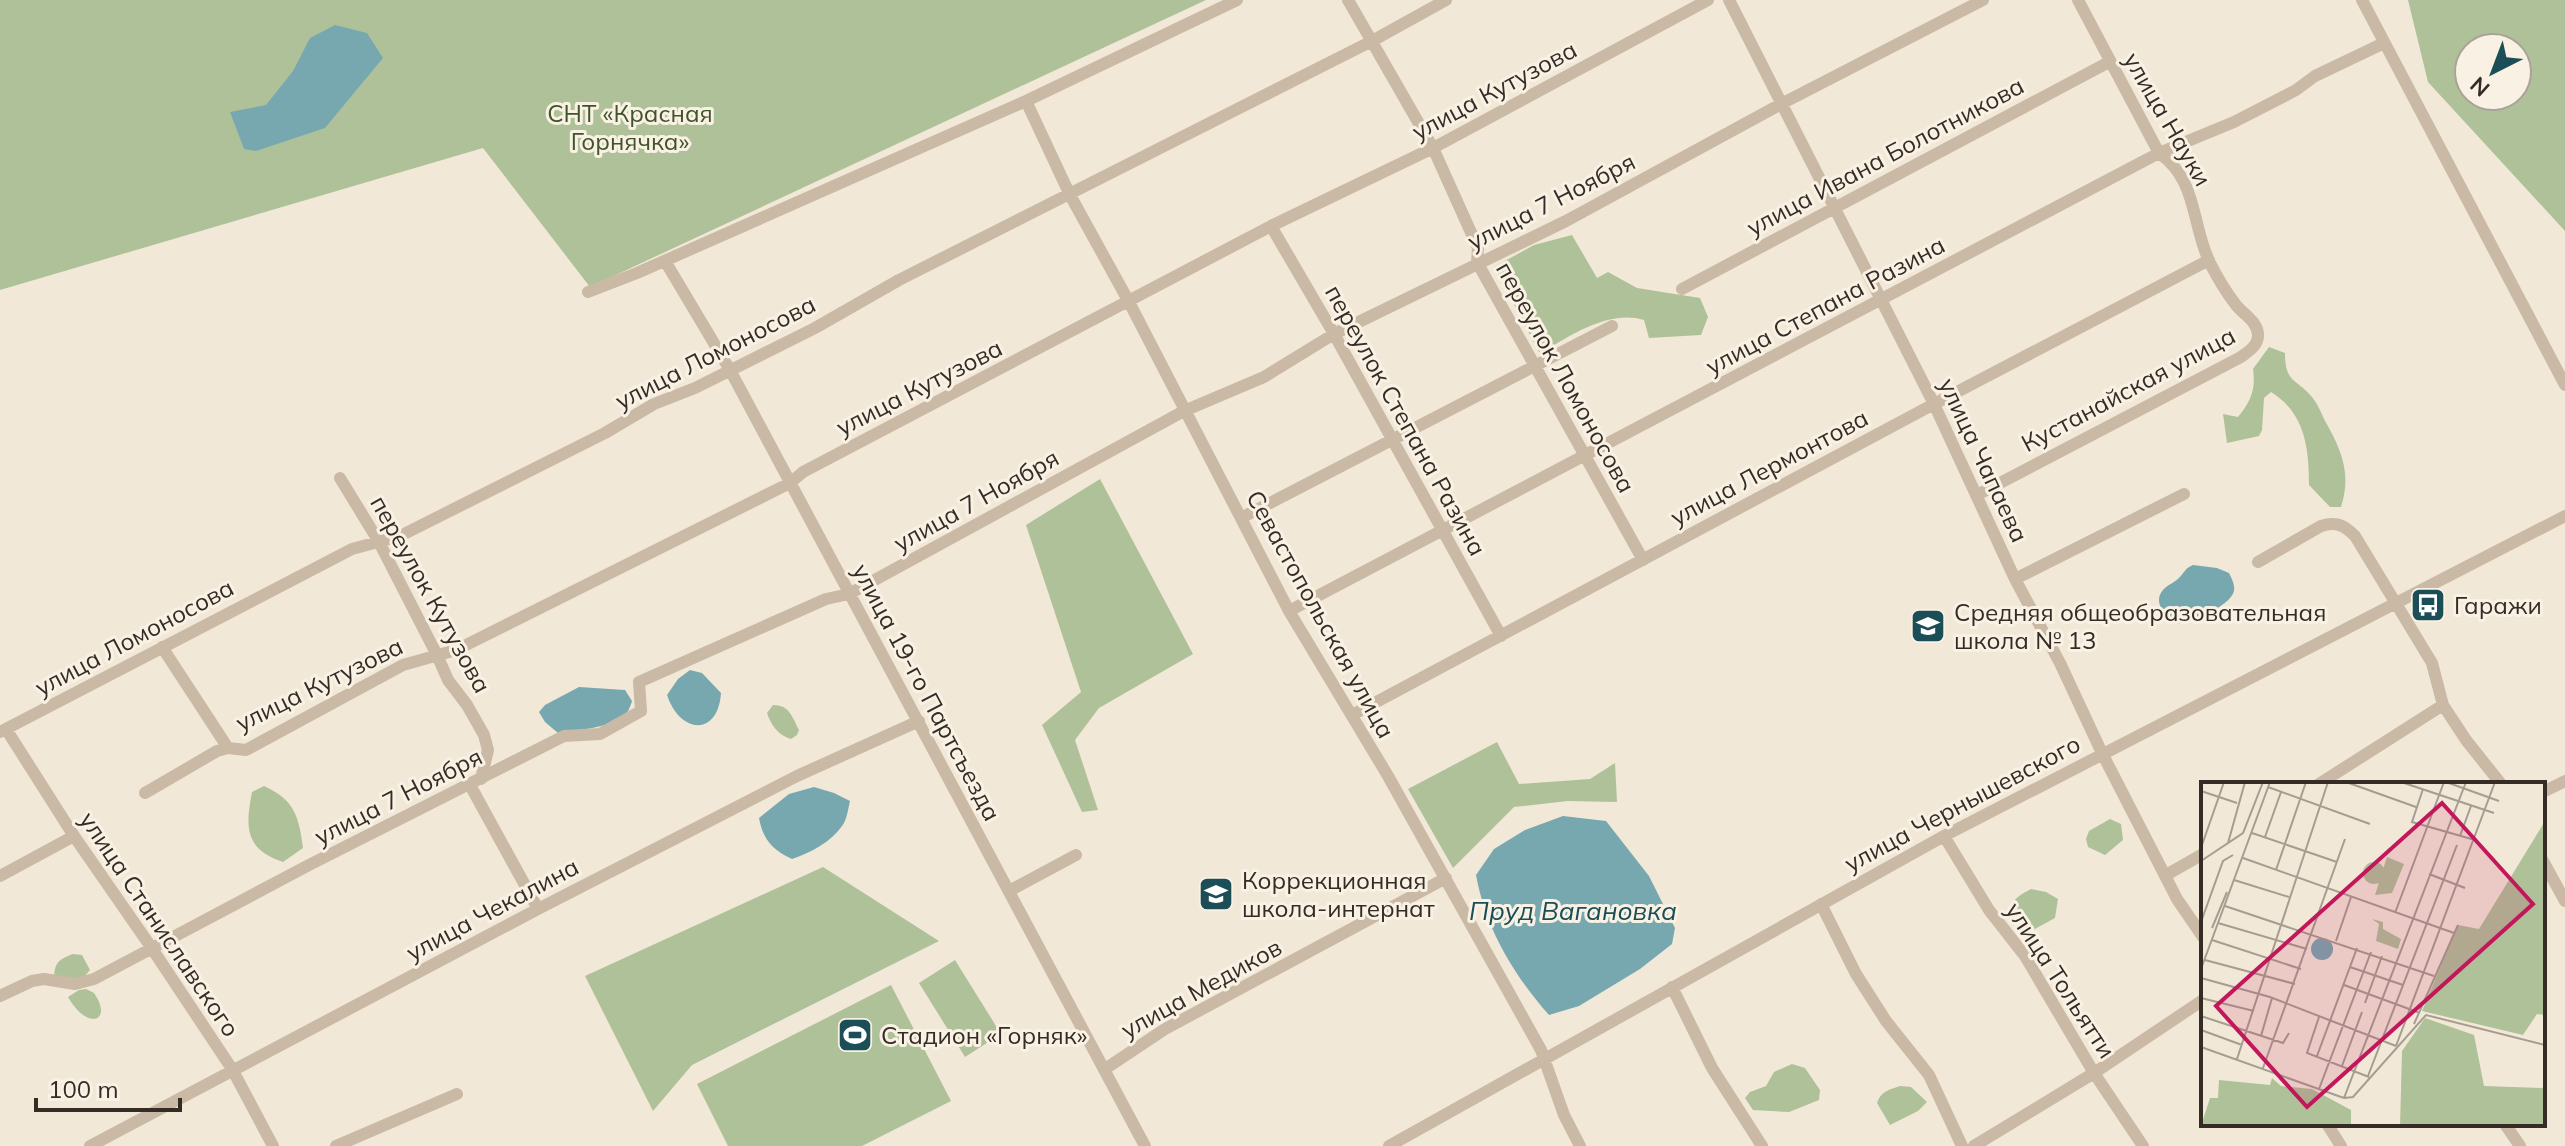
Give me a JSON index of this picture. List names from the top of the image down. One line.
{"streets":{"street":["улица Кутузова","улица Науки","улица Ивана Болотникова","улица 7 Ноября","улица Степана Разина","улица Ломоносова","переулок Ломоносова","Кустанайская улица","переулок Степана Разина","улица Чапаева","улица Лермонтова","переулок Кутузова","Севастопольская улица","улица 19-го Партсъезда","улица Чернышевского","улица Чекалина","улица Станиславского","улица Тольятти","улица Медиков"]},"crossings":[["улица Кутузова","переулок Ломоносова"],["улица Кутузова","переулок Степана Разина"],["улица Кутузова","переулок Кутузова"],["улица Кутузова","Севастопольская улица"],["улица Кутузова","улица 19-го Партсъезда"],["улица Науки","улица Ивана Болотникова"],["улица Науки","улица Степана Разина"],["улица Науки","Кустанайская улица"],["улица Науки","улица Лермонтова"],["улица Ивана Болотникова","улица Чапаева"],["улица 7 Ноября","переулок Ломоносова"],["улица 7 Ноября","переулок Степана Разина"],["улица 7 Ноября","улица Чапаева"],["улица 7 Ноября","переулок Кутузова"],["улица 7 Ноября","Севастопольская улица"],["улица 7 Ноября","улица 19-го Партсъезда"],["улица 7 Ноября","улица Станиславского"],["улица Степана Разина","переулок Ломоносова"],["улица Степана Разина","переулок Степана Разина"],["улица Степана Разина","улица Чапаева"],["улица Степана Разина","Севастопольская улица"],["улица Ломоносова","переулок Ломоносова"],["улица Ломоносова","переулок Кутузова"],["улица Ломоносова","Севастопольская улица"],["улица Ломоносова","улица 19-го Партсъезда"],["улица Ломоносова","улица Станиславского"],["переулок Ломоносова","улица Лермонтова"],["Кустанайская улица","улица Чапаева"],["переулок Степана Разина","улица Лермонтова"],["улица Чапаева","улица Лермонтова"],["улица Чапаева","улица Чернышевского"],["улица Лермонтова","Севастопольская улица"],["Севастопольская улица","улица Чернышевского"],["Севастопольская улица","улица Медиков"],["улица 19-го Партсъезда","улица Чекалина"],["улица 19-го Партсъезда","улица Медиков"],["улица Чернышевского","улица Тольятти"],["улица Чекалина","улица Станиславского"]],"water":["Пруд Вагановка"],"parks":["СНТ «Красная Горнячка»"],"places":{"bus stop":["Гаражи"],"school or university":["Средняя общеобразовательная школа № 13","Коррекционная школа-интернат"],"sports":["Стадион «Горняк»"]},"scale_bar":"100 m","north":"bottom left"}
